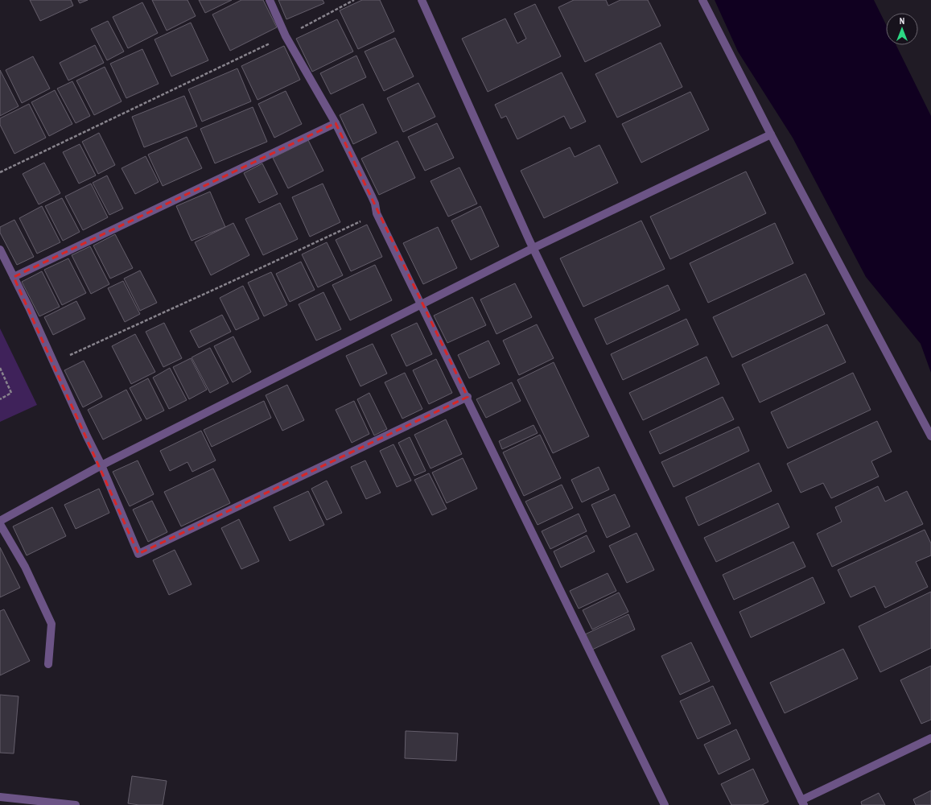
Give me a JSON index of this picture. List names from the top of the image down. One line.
{"north":"top"}
